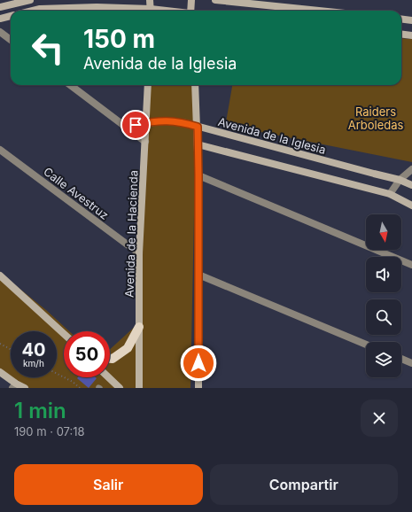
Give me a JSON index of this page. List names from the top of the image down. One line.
{"streets":{"street":["Avenida de la Iglesia","Calle Avestruz","Avenida de la Hacienda"]},"crossings":[["Avenida de la Iglesia","Avenida de la Hacienda"],["Calle Avestruz","Avenida de la Hacienda"]],"parks":["Raiders Arboledas"],"north":"bottom","page":{"turn":["150 m","Avenida de la Iglesia"],"speed":"40 km/h","limit":"50","heading":["1 min","190 m · 07:18"],"buttons":["Salir","Compartir"]}}
